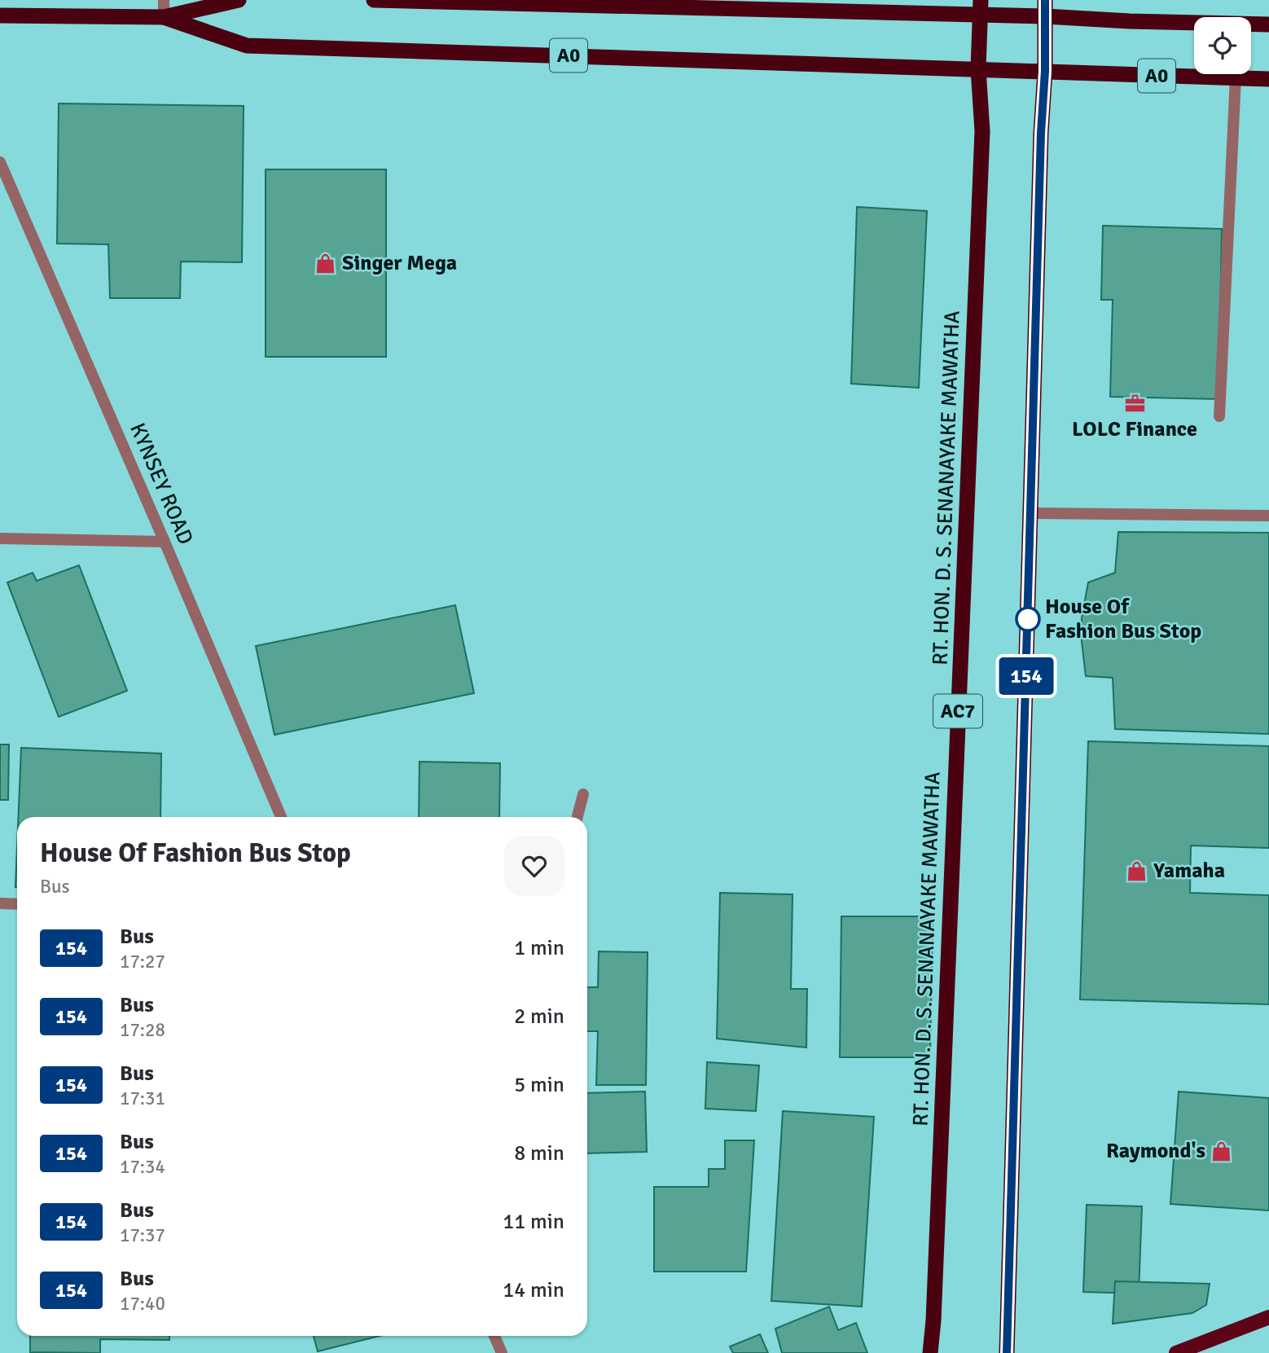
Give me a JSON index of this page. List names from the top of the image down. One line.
{"streets":{"highway":["A0","RT. HON. D. S. SENANAYAKE MAWATHA","AC7"],"street":["KYNSEY ROAD"]},"crossings":[["A0","RT. HON. D. S. SENANAYAKE MAWATHA"]],"places":{"shop":["Singer Mega","Yamaha","Raymond's"],"office":["LOLC Finance"],"other":["House Of Fashion Bus Stop"]},"lines":["bus line 154"],"page":{"on_map":"154","heading":["House Of Fashion Bus Stop","Bus"],"list":[{"mark":"154","name":"Bus","note":"17:27","value":"1 min"},{"mark":"154","name":"Bus","note":"17:28","value":"2 min"},{"mark":"154","name":"Bus","note":"17:31","value":"5 min"},{"mark":"154","name":"Bus","note":"17:34","value":"8 min"},{"mark":"154","name":"Bus","note":"17:37","value":"11 min"},{"mark":"154","name":"Bus","note":"17:40","value":"14 min"}]}}
